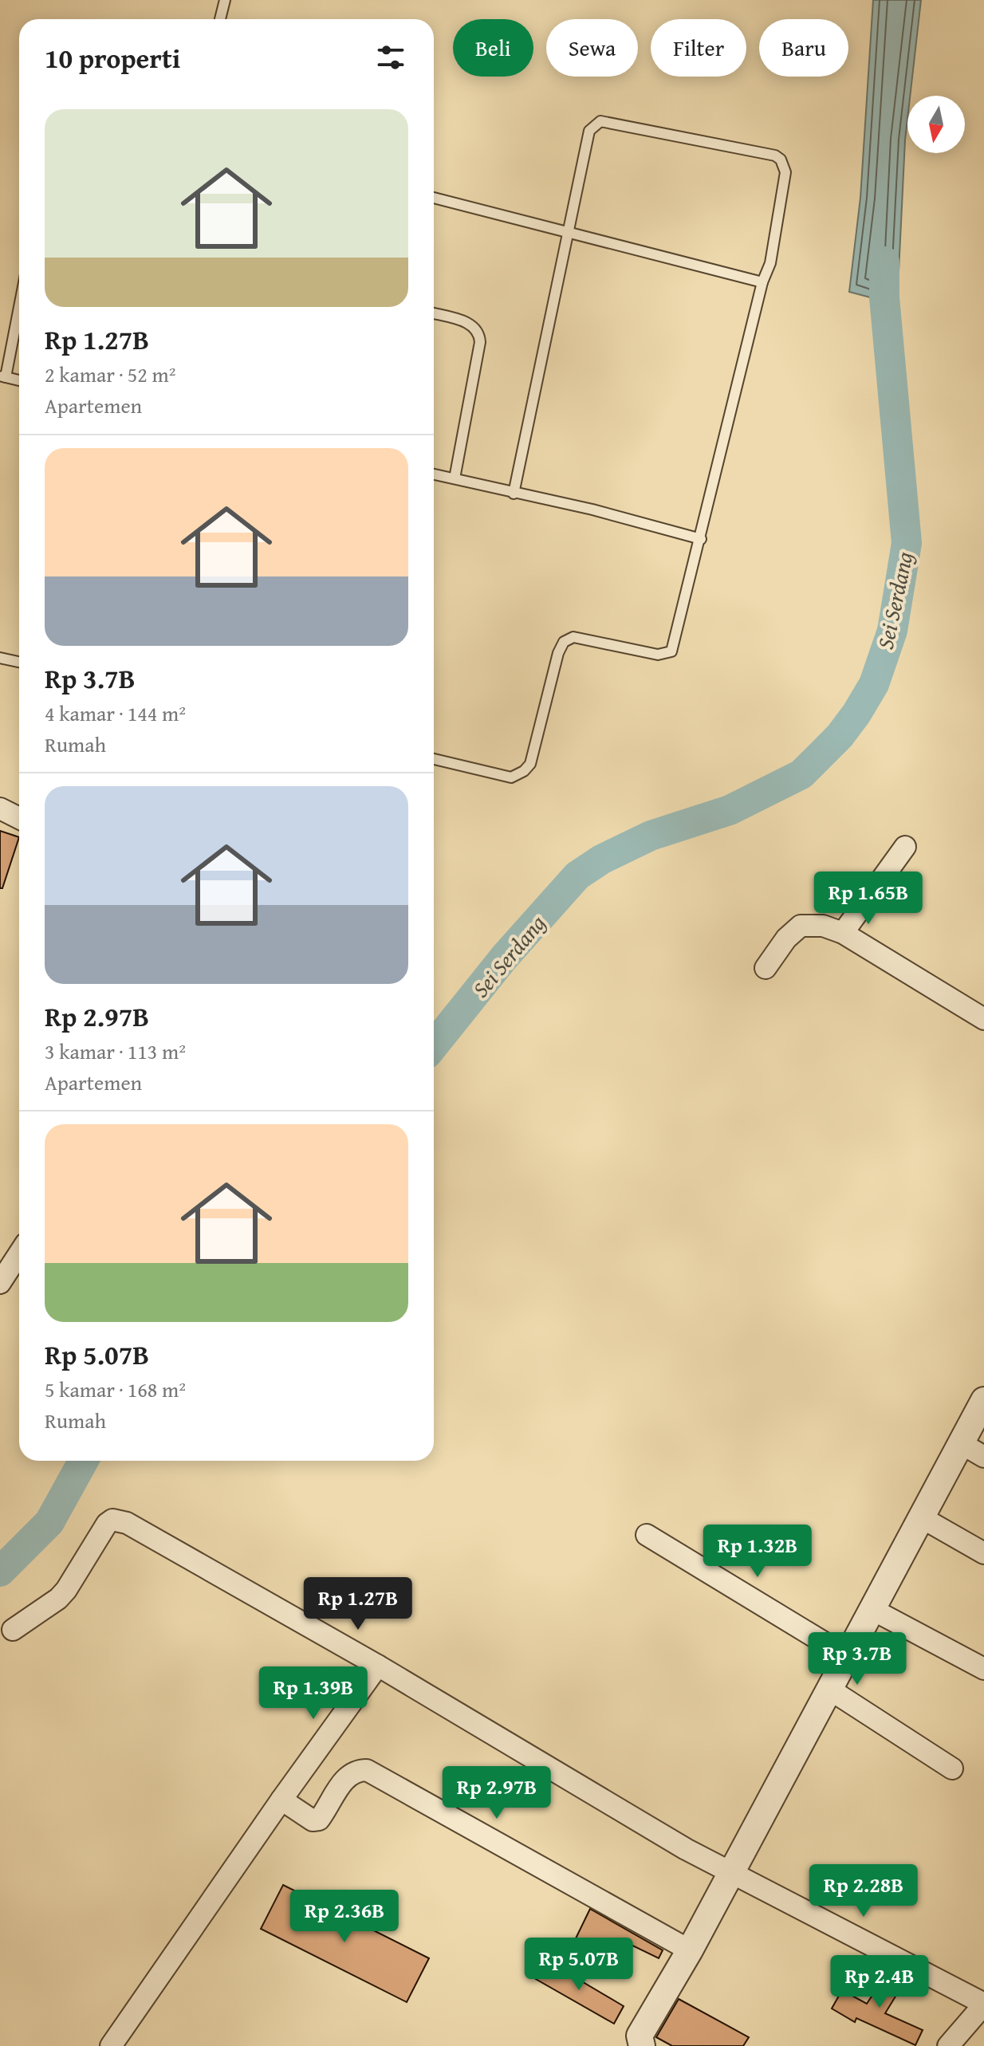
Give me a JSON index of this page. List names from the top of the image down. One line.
{"water":["Sei Serdang"],"north":"bottom","page":{"chip":["Beli","Sewa","Filter","Baru"],"heading":"10 properti","list":[{"name":"Rp 1.27B","note":"2 kamar · 52 m² · Apartemen"},{"name":"Rp 3.7B","note":"4 kamar · 144 m² · Rumah"},{"name":"Rp 2.97B","note":"3 kamar · 113 m² · Apartemen"},{"name":"Rp 5.07B","note":"5 kamar · 168 m² · Rumah"}],"price":["Rp 1.65B","Rp 1.32B","Rp 1.27B","Rp 3.7B","Rp 1.39B","Rp 2.97B","Rp 2.28B","Rp 2.36B","Rp 5.07B","Rp 2.4B"]}}
